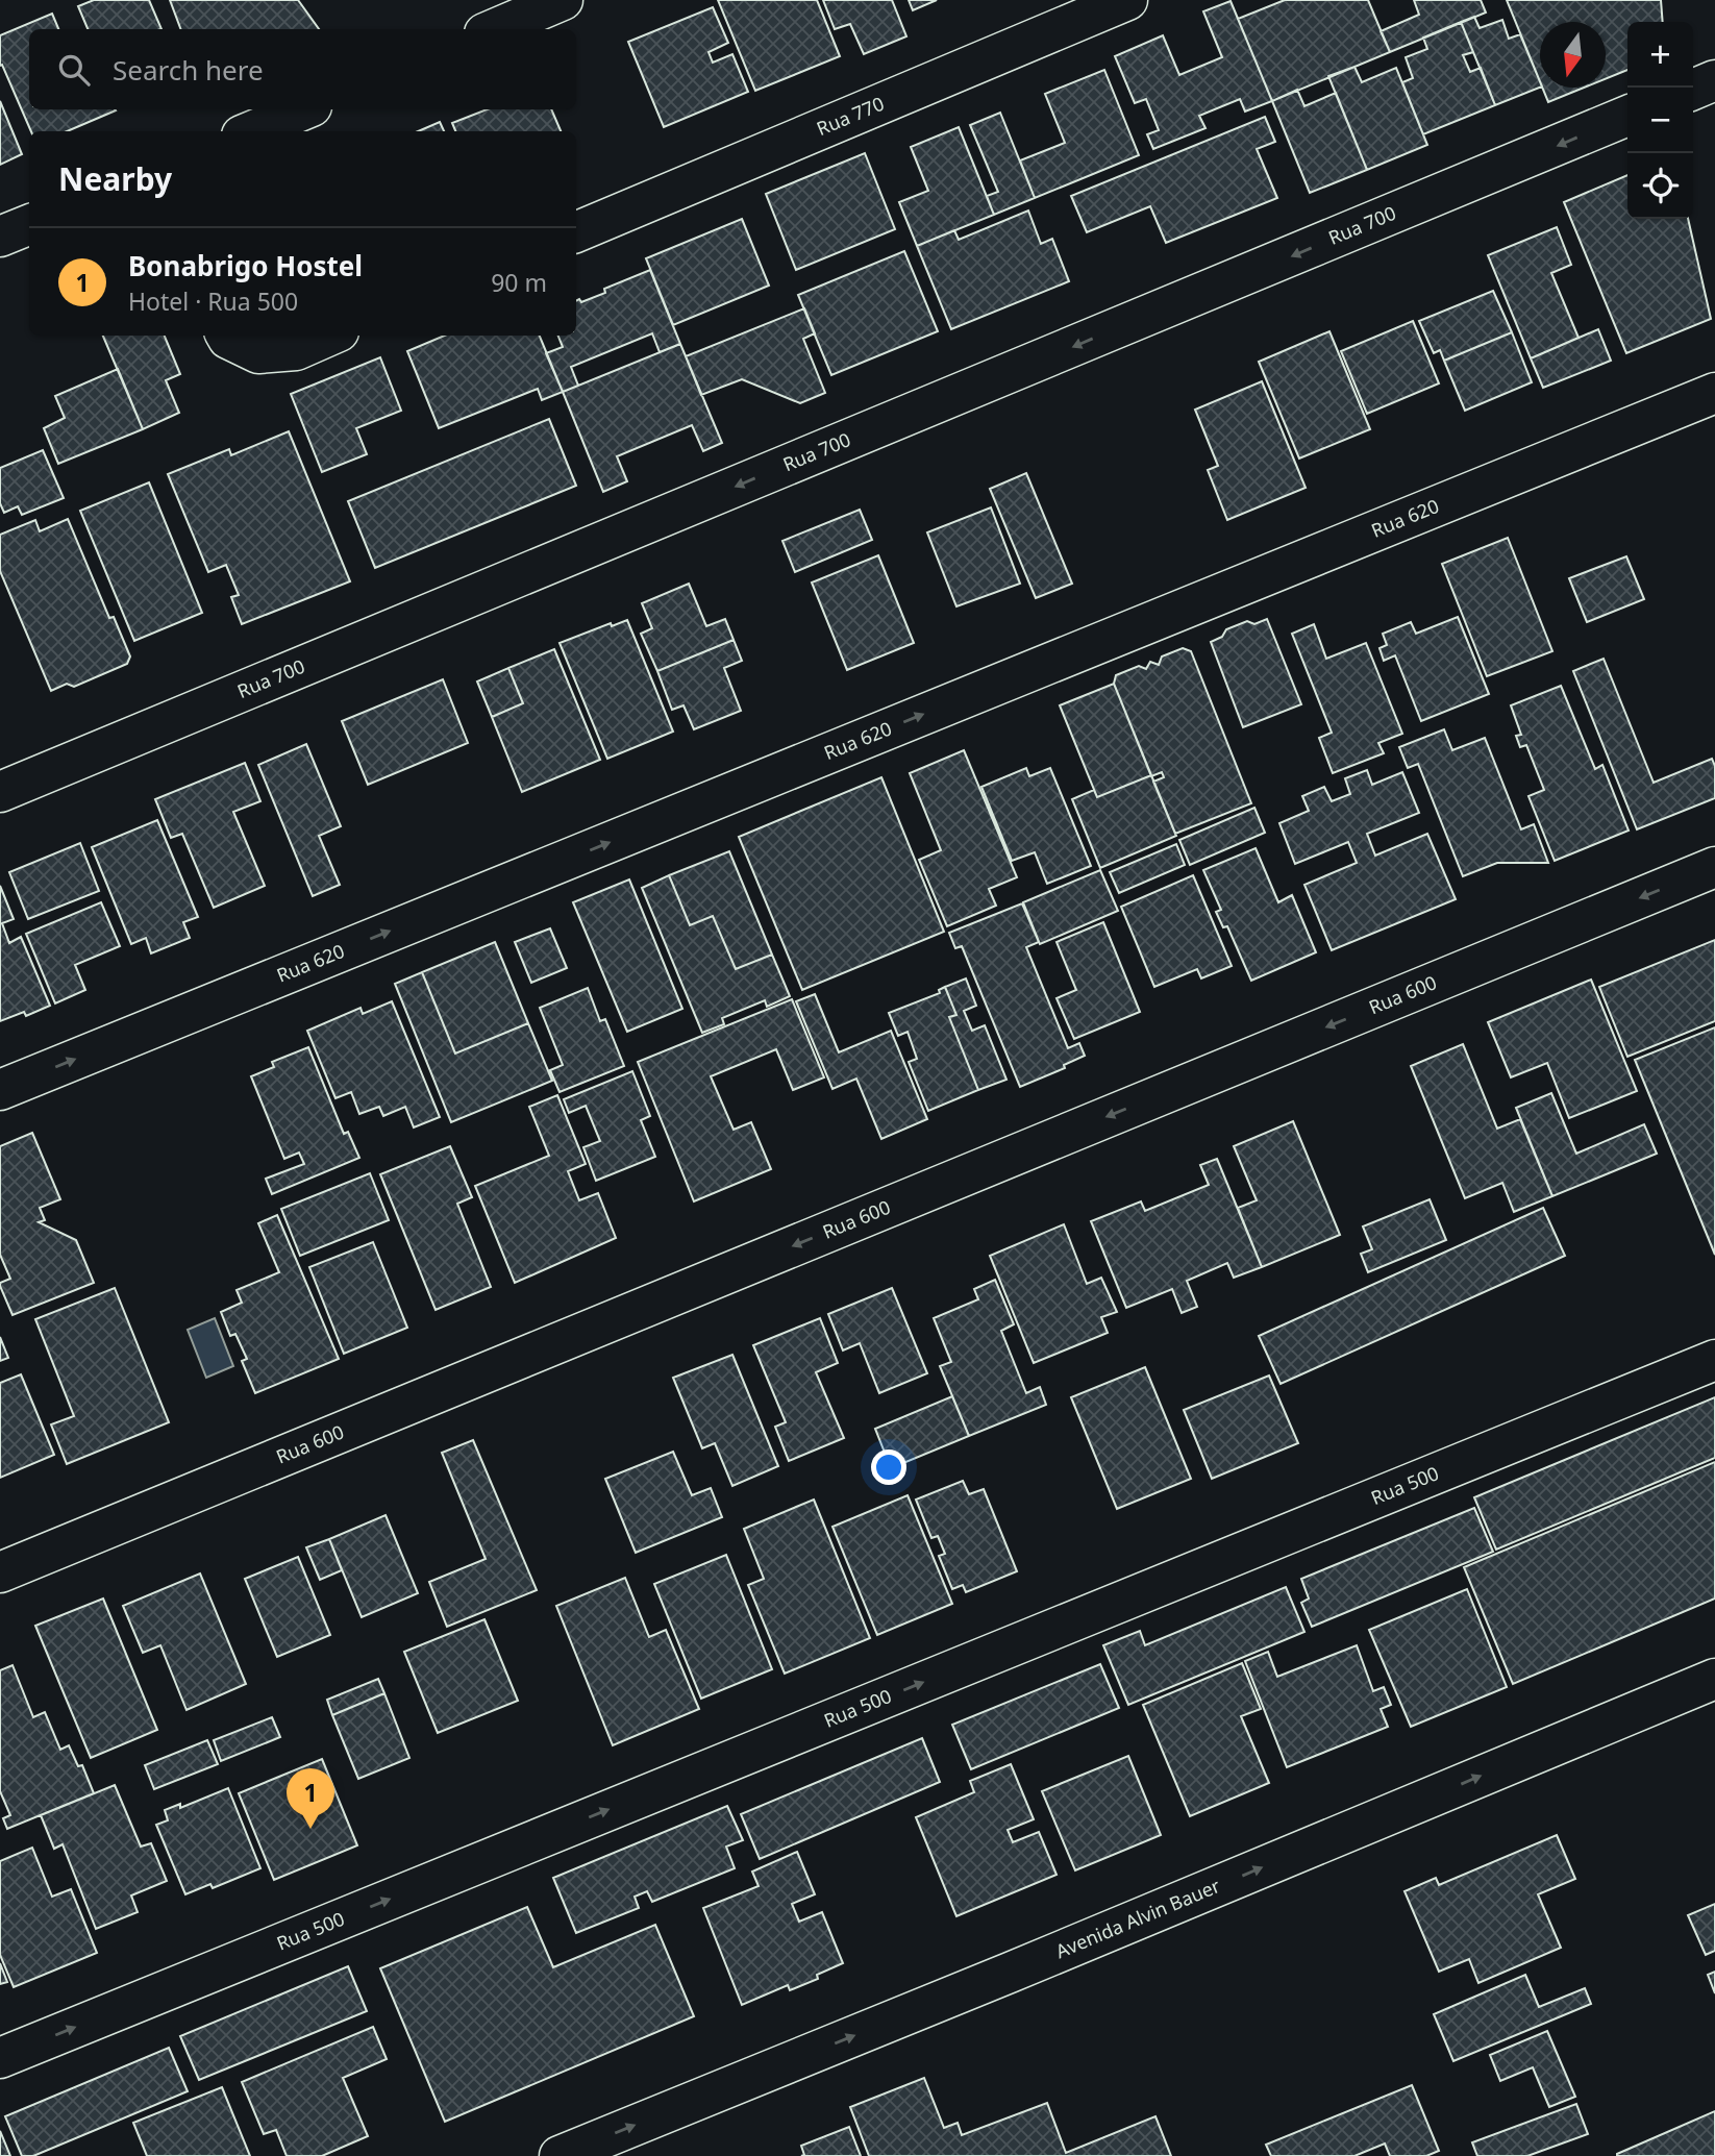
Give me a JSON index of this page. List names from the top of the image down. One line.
{"streets":{"street":["Rua 770","Rua 700","Rua 620","Rua 600","Rua 500","Avenida Alvin Bauer"]},"one_way":["Rua 700","Rua 620","Rua 600","Rua 500","Avenida Alvin Bauer"],"north":"bottom","page":{"map_buttons":["+","−"],"search":"Search here","heading":"Nearby","list":[{"mark":"1","name":"Bonabrigo Hostel","note":"Hotel · Rua 500","value":"90 m"}],"pins":"1"}}
